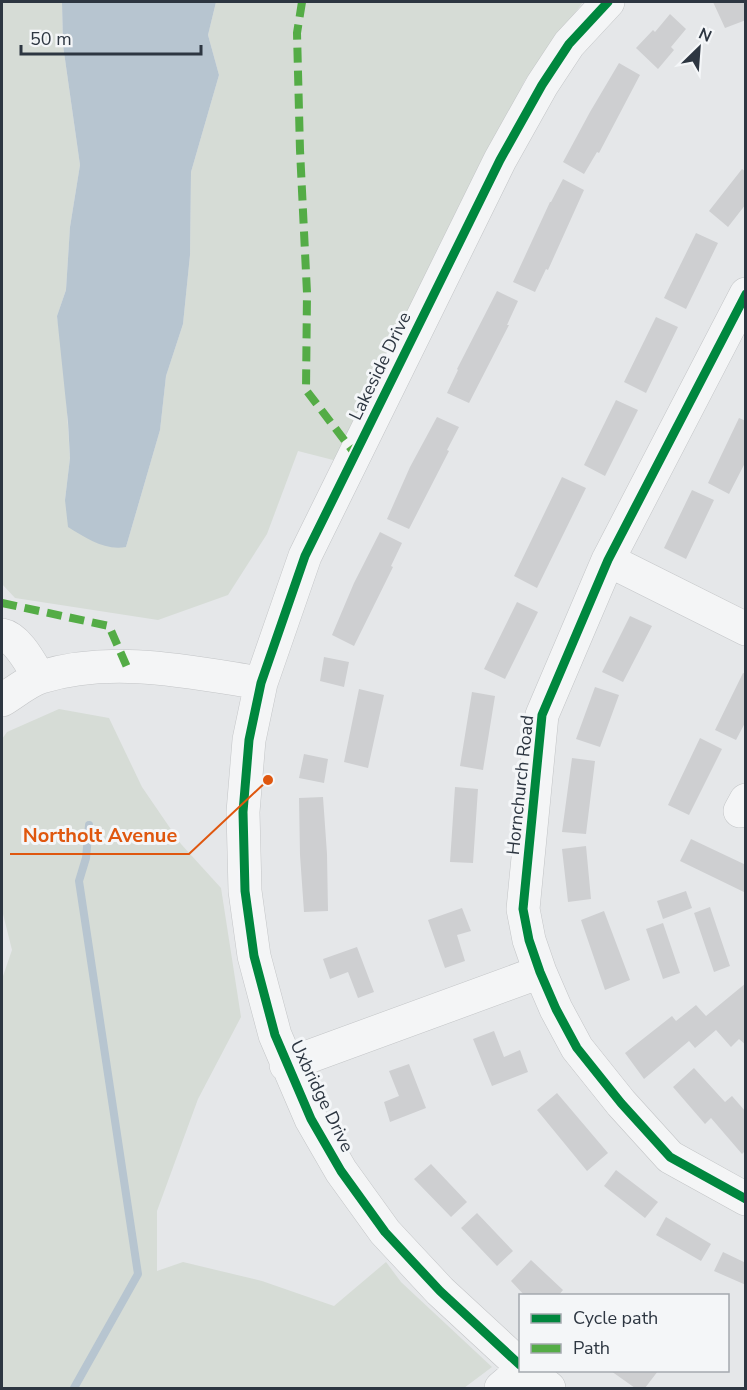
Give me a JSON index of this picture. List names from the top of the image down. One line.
{"streets":{"street":["Lakeside Drive","Hornchurch Road","Uxbridge Drive"]},"crossings":[["Lakeside Drive","Uxbridge Drive"]],"places":["Northolt Avenue"],"legend":["Cycle path","Path"],"scale_bar":"50 m","north":"top right"}
